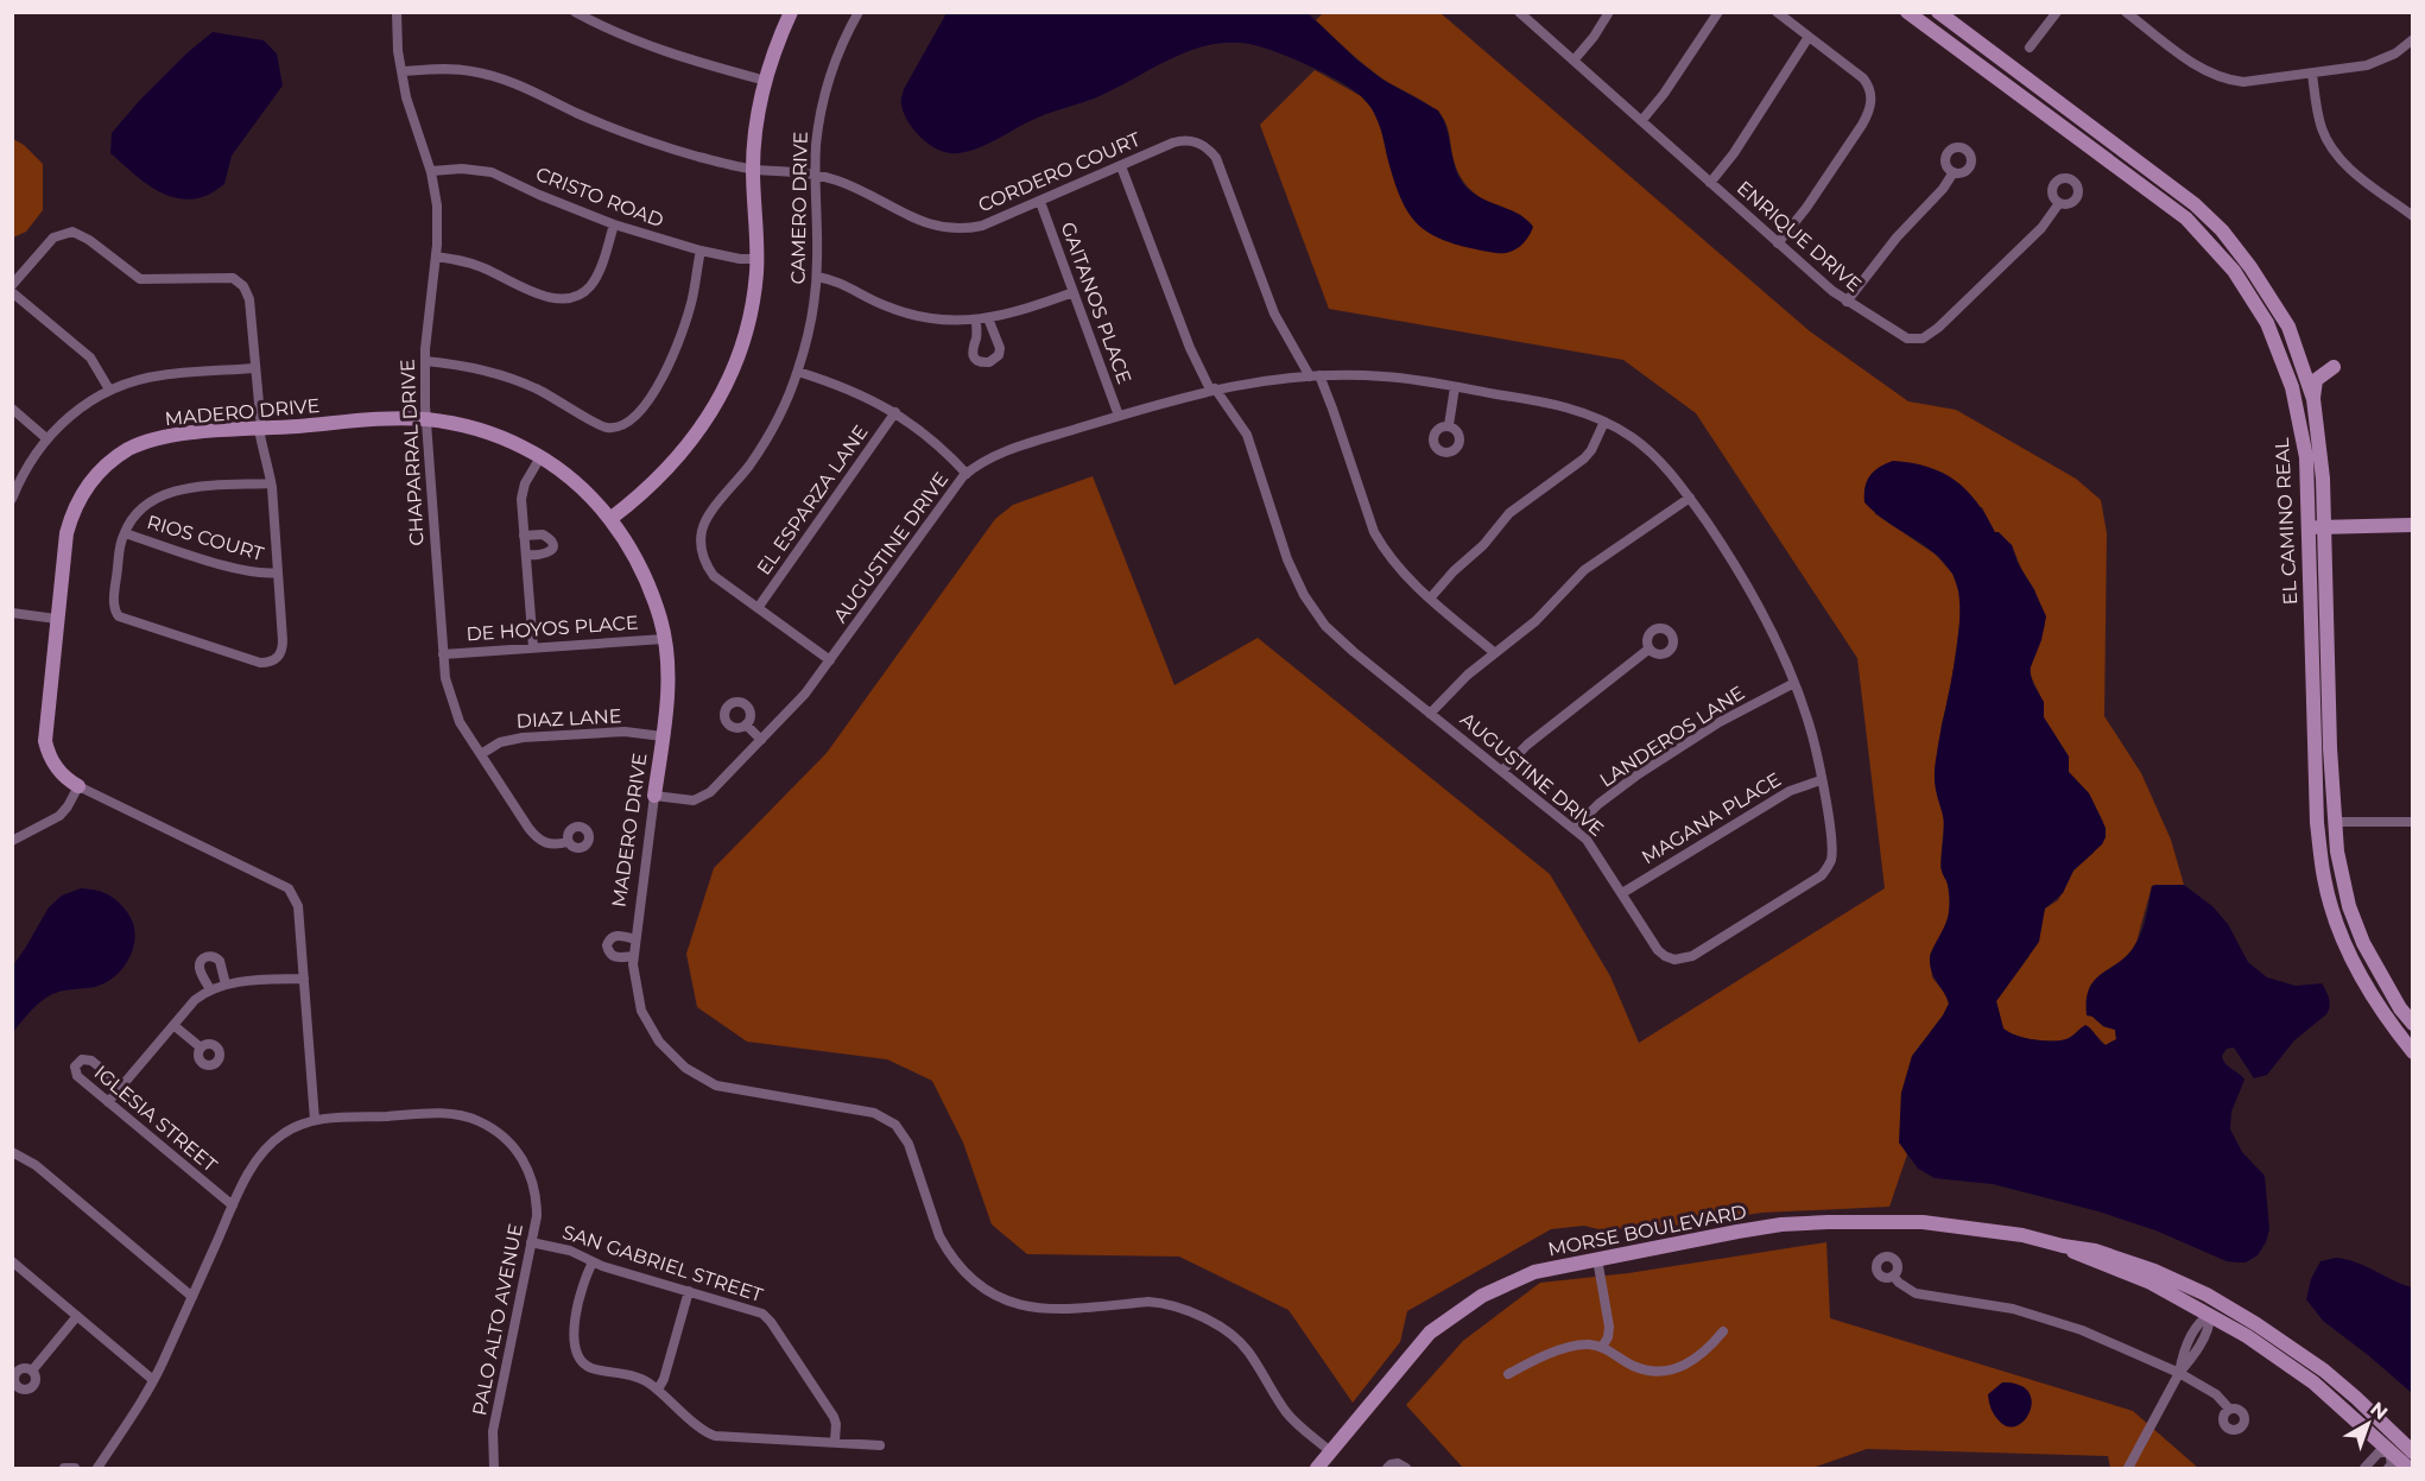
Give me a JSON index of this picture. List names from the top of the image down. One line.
{"streets":{"street":["CORDERO COURT","CRISTO ROAD","CAMERO DRIVE","ENRIQUE DRIVE","GAITANOS PLACE","MADERO DRIVE","CHAPARRAL DRIVE","EL ESPARZA LANE","EL CAMINO REAL","RIOS COURT","AUGUSTINE DRIVE","DE HOYOS PLACE","DIAZ LANE","LANDEROS LANE","MAGANA PLACE","IGLESIA STREET","MORSE BOULEVARD","SAN GABRIEL STREET","PALO ALTO AVENUE"]},"crossings":[["CORDERO COURT","CAMERO DRIVE"],["CORDERO COURT","GAITANOS PLACE"],["CORDERO COURT","CHAPARRAL DRIVE"],["CORDERO COURT","AUGUSTINE DRIVE"],["CRISTO ROAD","CHAPARRAL DRIVE"],["CAMERO DRIVE","EL ESPARZA LANE"],["CAMERO DRIVE","AUGUSTINE DRIVE"],["GAITANOS PLACE","AUGUSTINE DRIVE"],["MADERO DRIVE","CHAPARRAL DRIVE"],["MADERO DRIVE","AUGUSTINE DRIVE"],["MADERO DRIVE","DE HOYOS PLACE"],["MADERO DRIVE","DIAZ LANE"],["MADERO DRIVE","MORSE BOULEVARD"],["MADERO DRIVE","PALO ALTO AVENUE"],["CHAPARRAL DRIVE","DE HOYOS PLACE"],["CHAPARRAL DRIVE","DIAZ LANE"],["AUGUSTINE DRIVE","LANDEROS LANE"],["AUGUSTINE DRIVE","MAGANA PLACE"],["IGLESIA STREET","PALO ALTO AVENUE"],["SAN GABRIEL STREET","PALO ALTO AVENUE"]],"north":"top right"}
